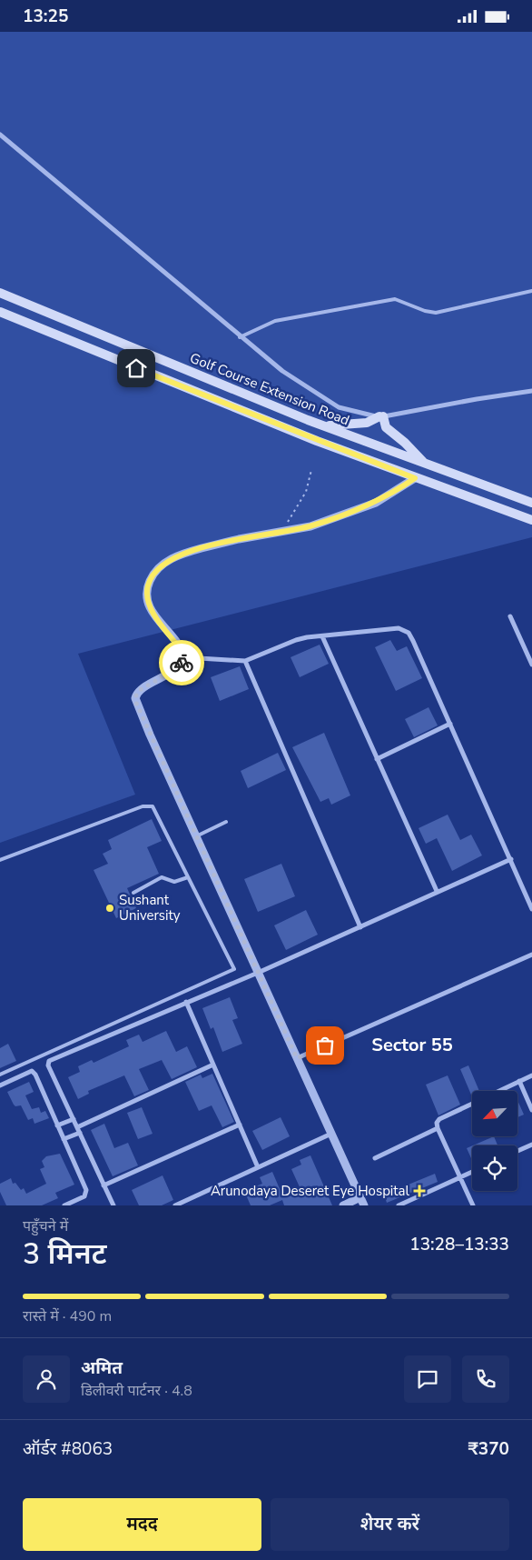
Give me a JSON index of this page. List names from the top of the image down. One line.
{"streets":{"main road":["Golf Course Extension Road"]},"districts":["Sector 55"],"places":{"other":["Sushant University"],"health":["Arunodaya Deseret Eye Hospital"]},"north":"bottom left","page":{"status":"13:25","heading":["3 मिनट","पहुँचने में","13:28–13:33"],"panel":["अमित","डिलीवरी पार्टनर · 4.8","ऑर्डर #8063","₹370"],"bar":"रास्ते में · 490 m","buttons":["मदद","शेयर करें"]}}
